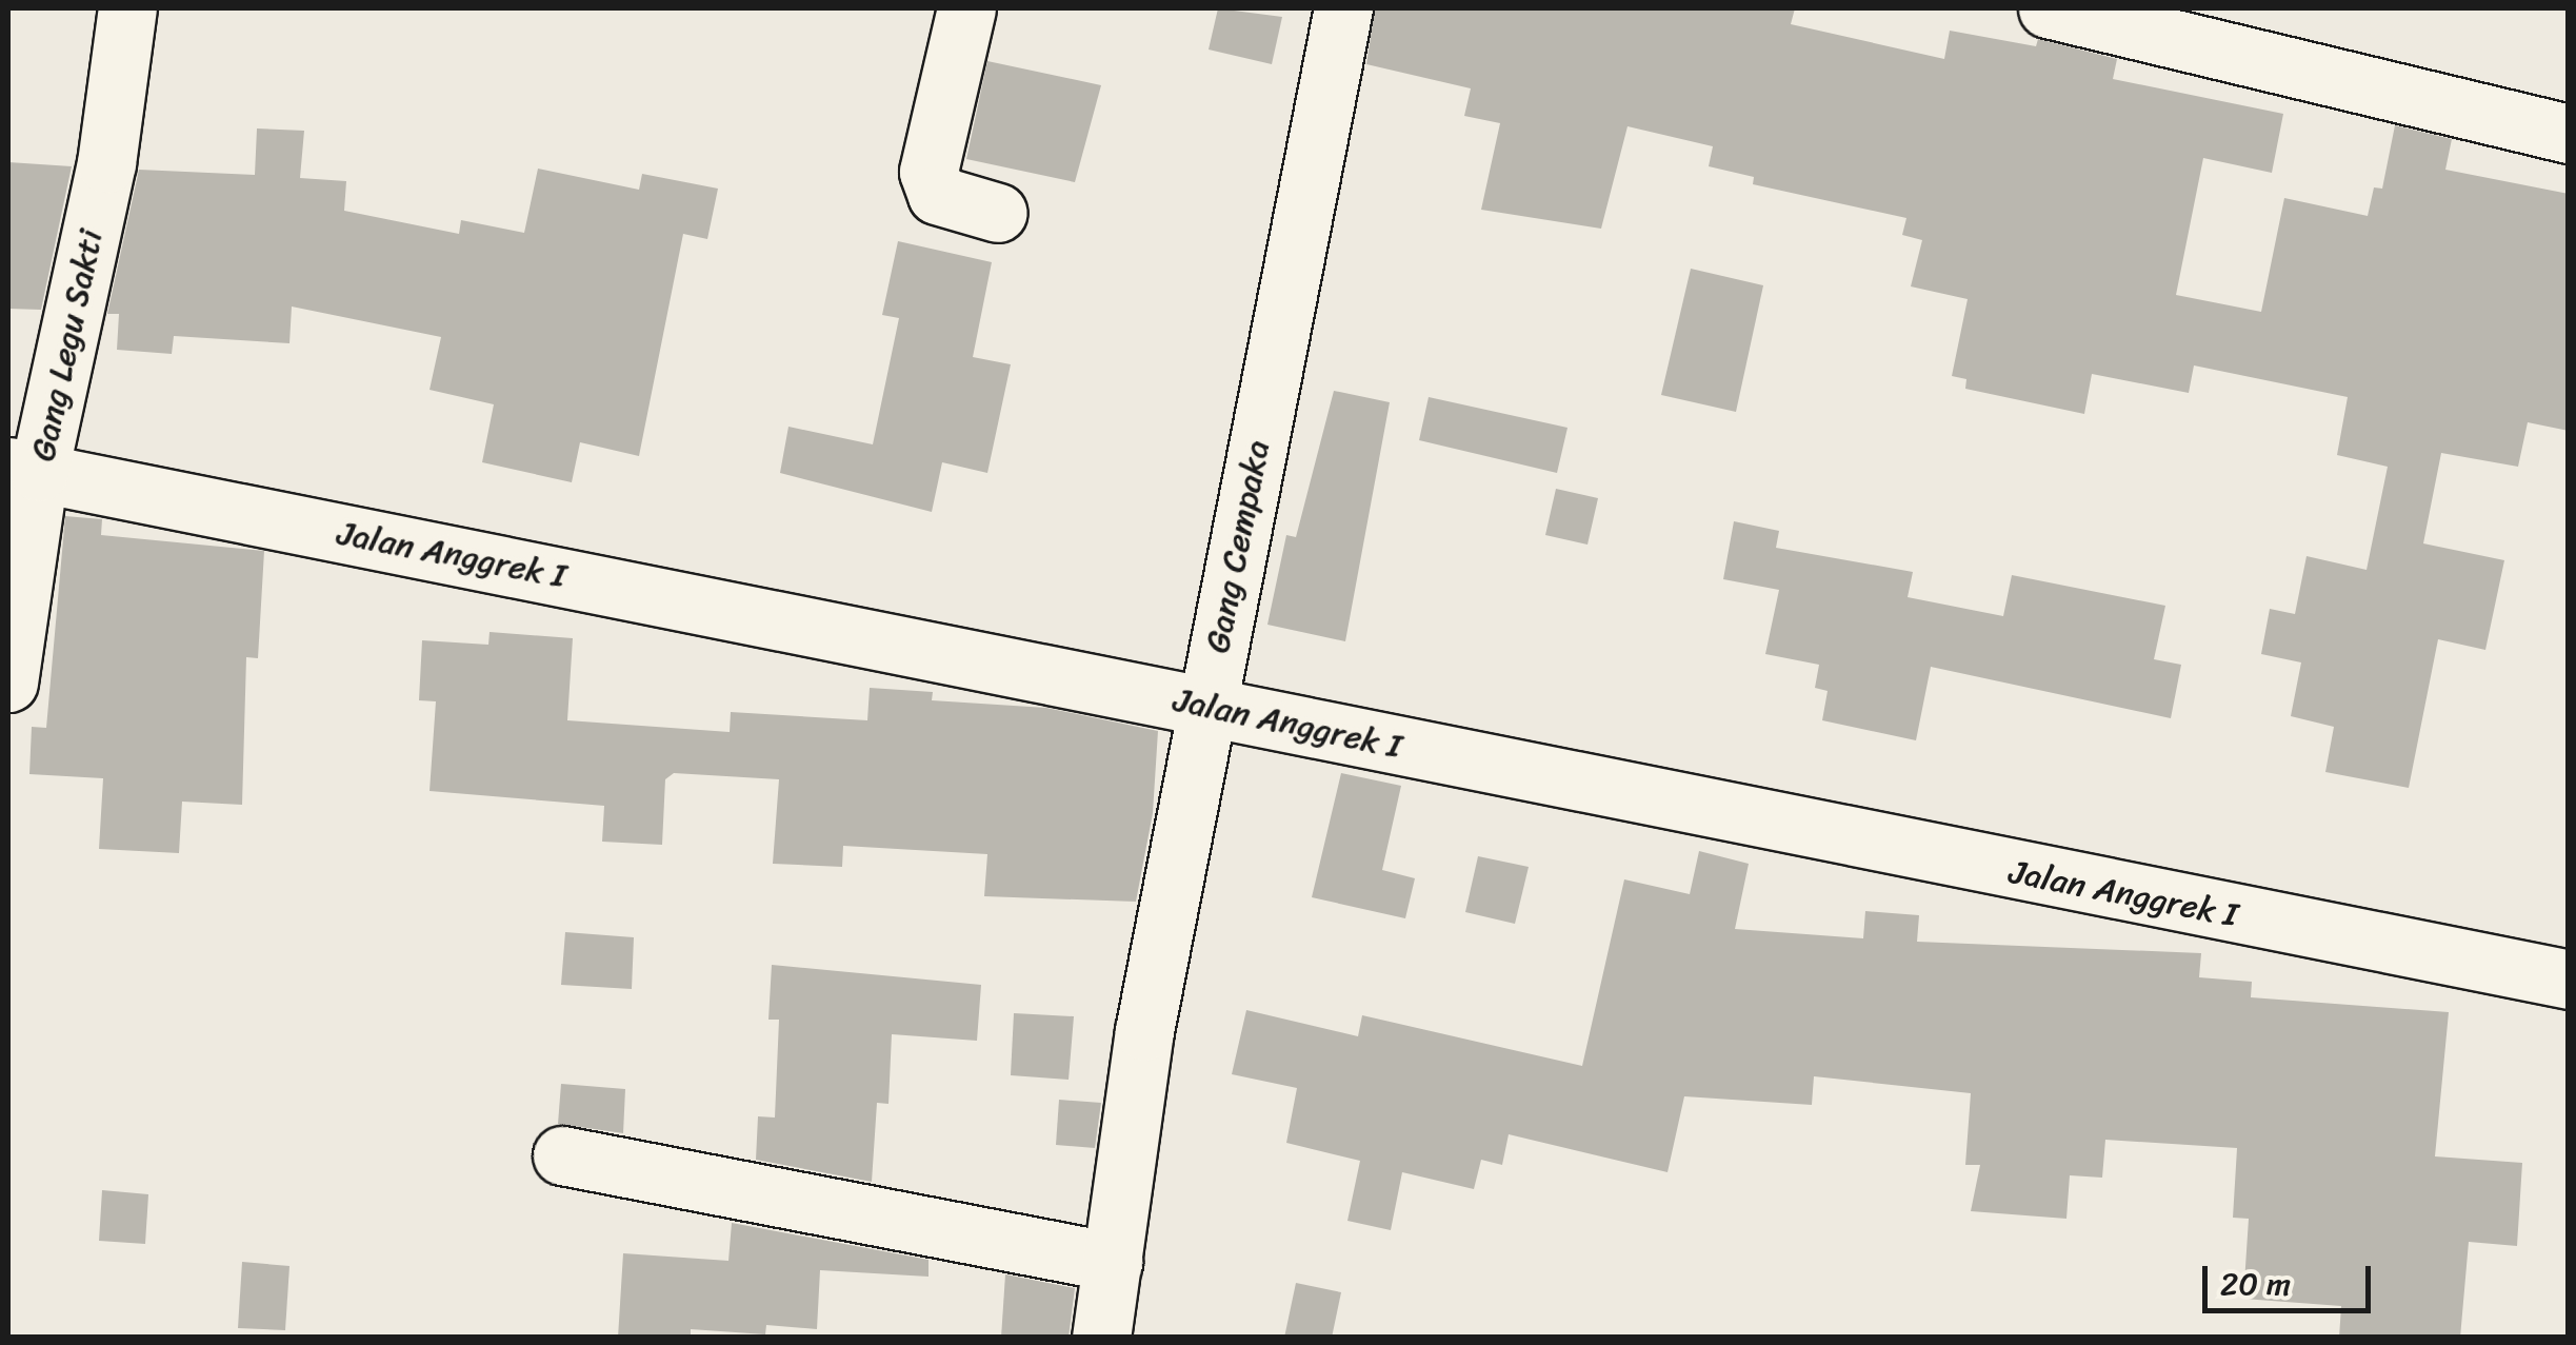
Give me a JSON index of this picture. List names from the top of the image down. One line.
{"streets":{"street":["Gang Legu Sakti","Gang Cempaka","Jalan Anggrek I"]},"crossings":[["Gang Legu Sakti","Jalan Anggrek I"],["Gang Cempaka","Jalan Anggrek I"]],"scale_bar":"20 m"}
